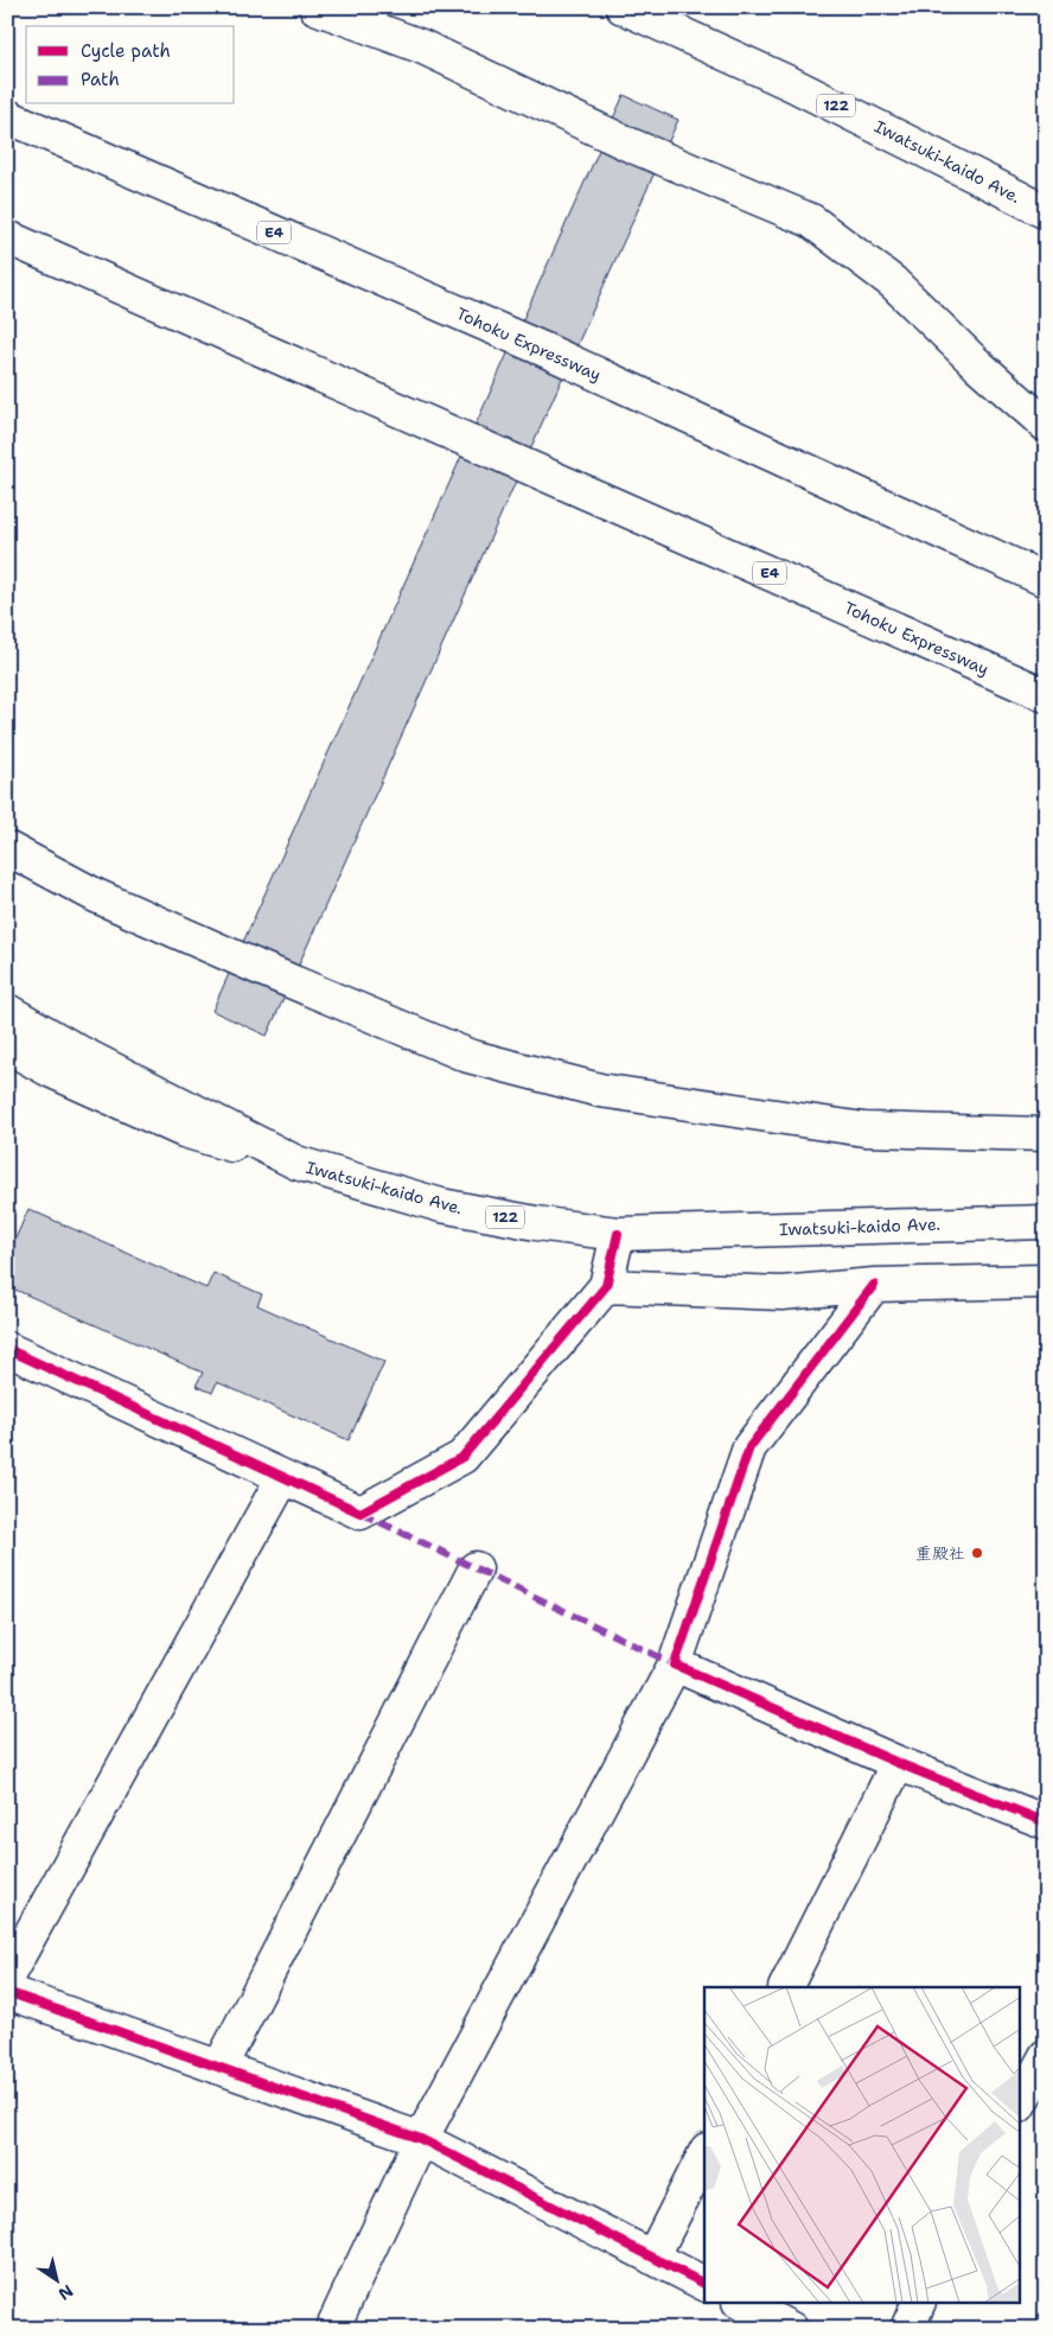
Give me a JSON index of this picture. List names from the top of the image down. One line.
{"streets":{"main road":["122","Iwatsuki-kaido Ave.","E4","Tohoku Expressway"]},"places":["重殿社"],"legend":["Cycle path","Path"],"north":"bottom right"}
